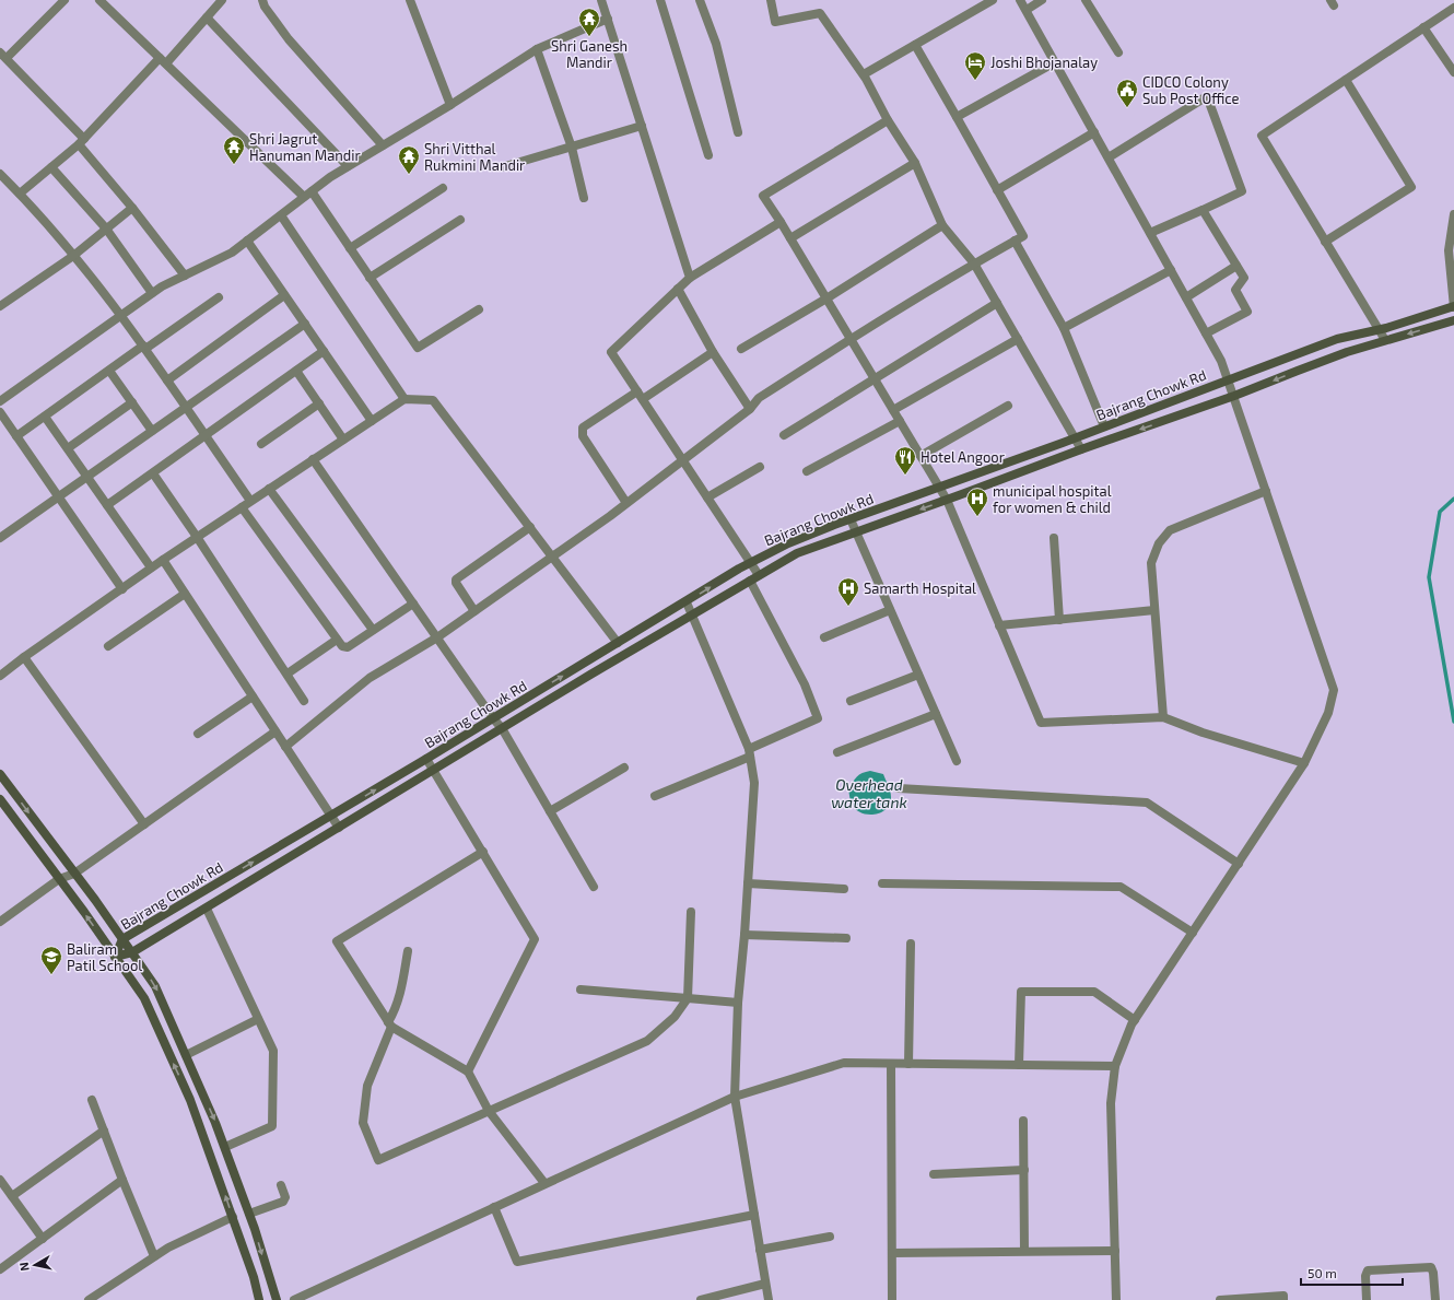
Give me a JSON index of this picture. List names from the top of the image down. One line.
{"streets":{"street":["Bajrang Chowk Rd"]},"water":["Overhead water tank"],"places":{"temple":["Shri Ganesh Mandir","Shri Jagrut Hanuman Mandir","Shri Vitthal Rukmini Mandir"],"hotel":["Joshi Bhojanalay"],"public building":["CIDCO Colony Sub Post Office"],"restaurant":["Hotel Angoor"],"hospital":["municipal hospital for women & child","Samarth Hospital"],"school or university":["Baliram Patil School"]},"scale_bar":"50 m","north":"left"}
